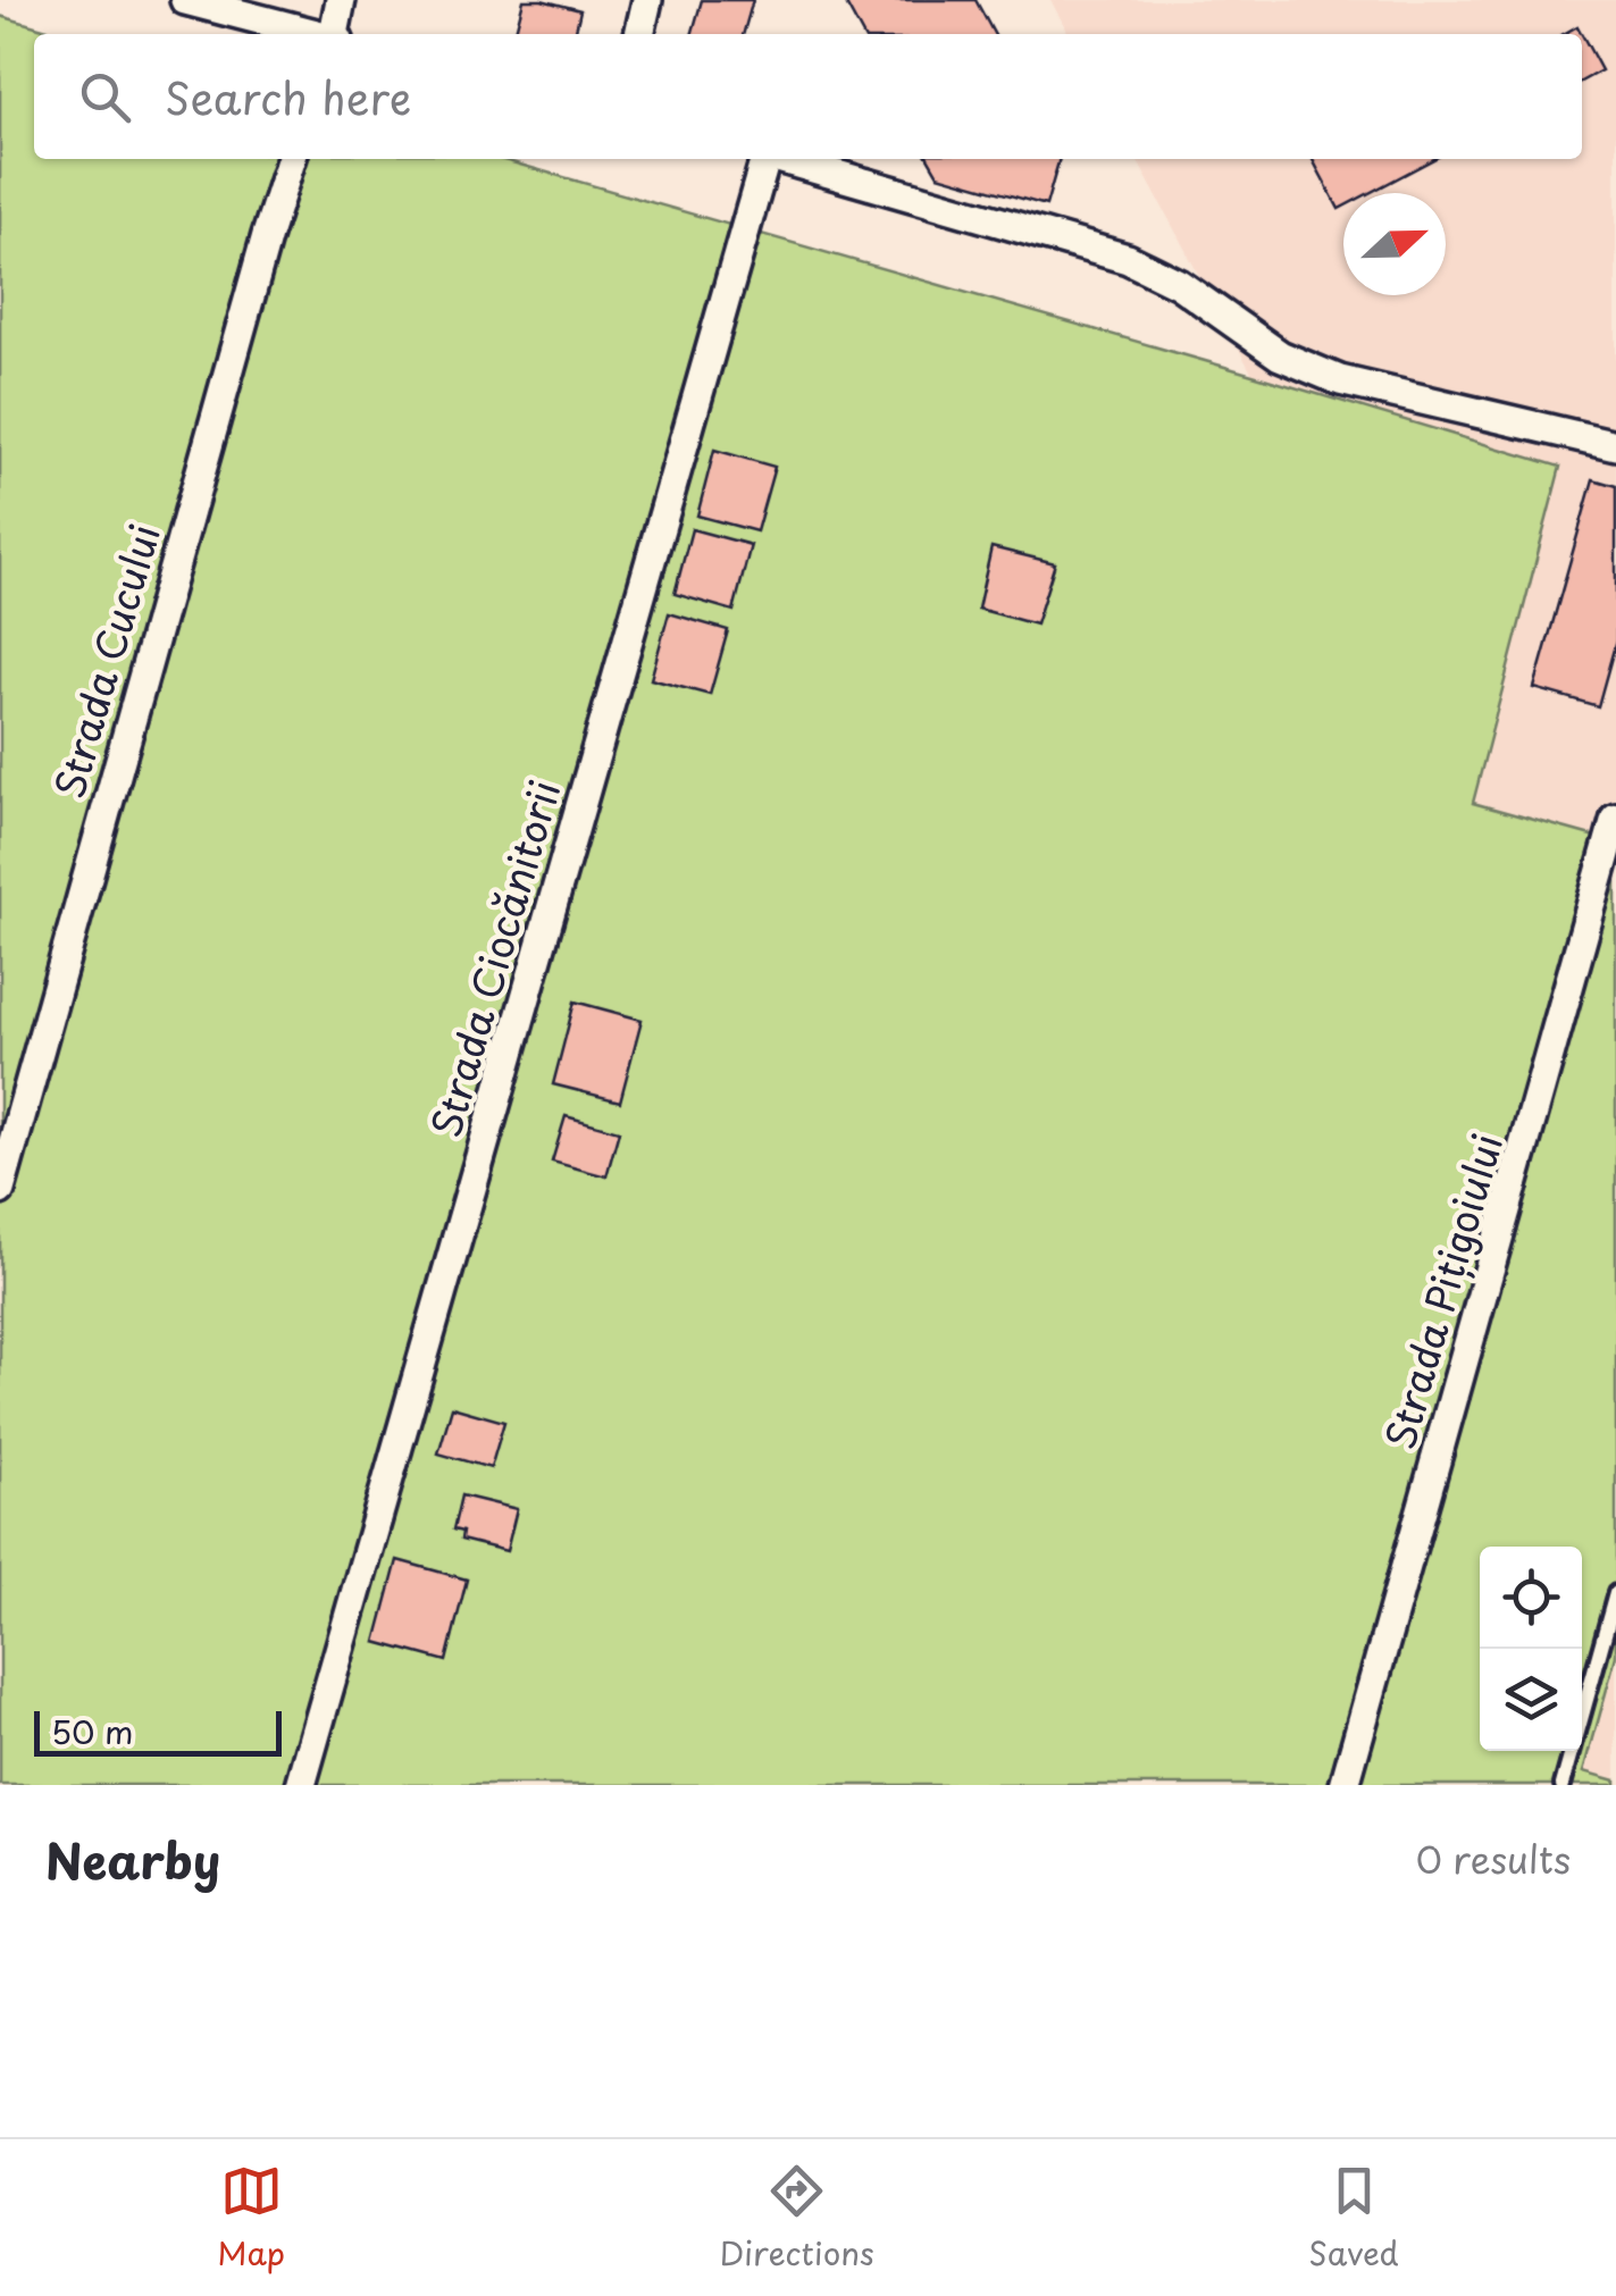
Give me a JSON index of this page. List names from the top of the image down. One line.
{"streets":{"street":["Strada Cucului","Strada Ciocănitorii","Strada Pițigoiului"]},"scale_bar":"50 m","north":"right","page":{"search":"Search here","scale":"50 m","heading":["Nearby","0 results"],"nav":["Map","Directions","Saved"]}}
